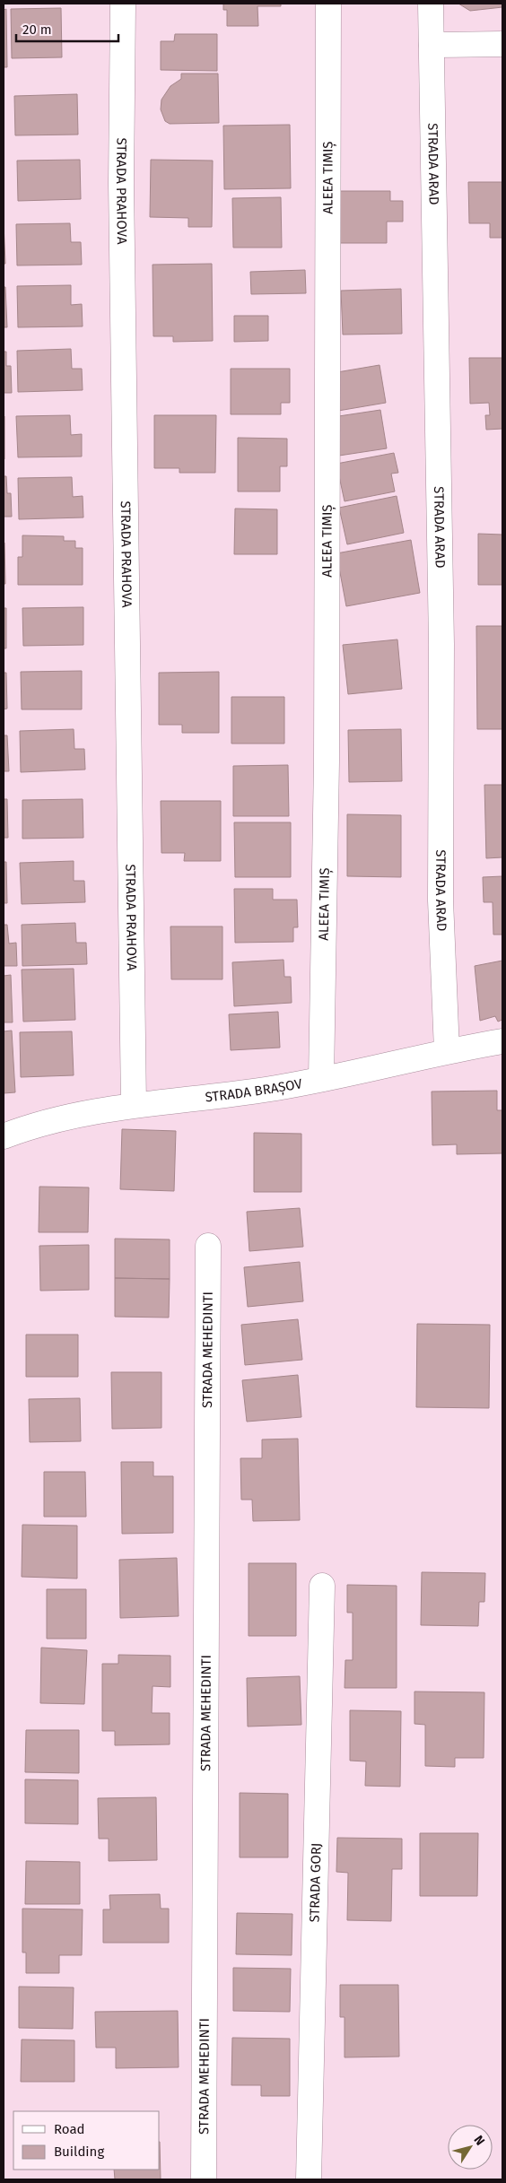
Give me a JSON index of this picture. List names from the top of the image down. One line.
{"streets":{"street":["STRADA ARAD","ALEEA TIMIȘ","STRADA PRAHOVA","STRADA BRAȘOV","STRADA MEHEDINTI","STRADA GORJ"]},"crossings":[["STRADA ARAD","STRADA BRAȘOV"],["ALEEA TIMIȘ","STRADA BRAȘOV"],["STRADA PRAHOVA","STRADA BRAȘOV"]],"legend":["Road","Building"],"scale_bar":"20 m","north":"top right"}
